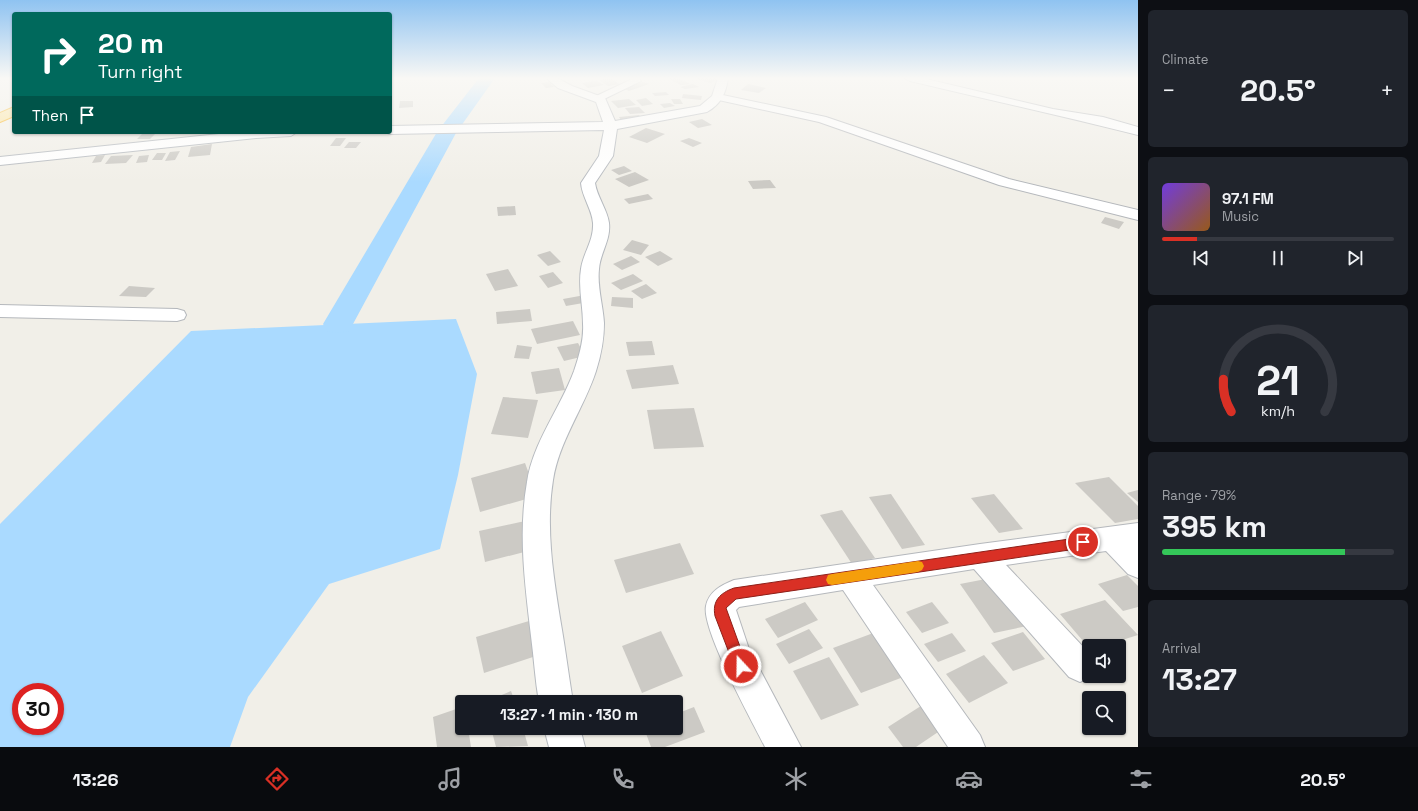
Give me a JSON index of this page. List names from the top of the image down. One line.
{"page":{"tile":["Climate",["Range · 79%","395 km"],["Arrival","13:27"]],"turn":["20 m","Turn right"],"heat":["−","20.5°","+"],"then":"Then","song":["97.1 FM","Music"],"limit":"30","trip":"13:27 · 1 min · 130 m","tabs":["13:26","20.5°"],"gauge":["21","km/h"]}}
